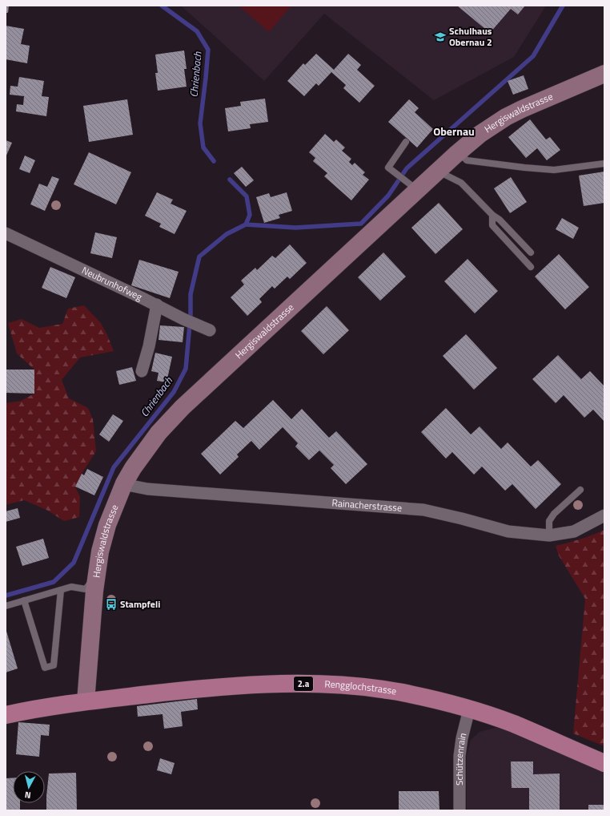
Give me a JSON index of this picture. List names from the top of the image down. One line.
{"streets":{"main road":["2.a","Rengglochstrasse"],"street":["Hergiswaldstrasse","Neubrunhofweg","Rainacherstrasse","Schützenrain"]},"crossings":[["Hergiswaldstrasse","Rainacherstrasse"],["Hergiswaldstrasse","2.a"],["Hergiswaldstrasse","Rengglochstrasse"],["2.a","Rengglochstrasse"],["Rengglochstrasse","Schützenrain"]],"districts":["Obernau"],"water":["Chrienbach"],"places":{"school or university":["Schulhaus Obernau 2"],"bus stop":["Stampfeli"]},"north":"bottom"}
